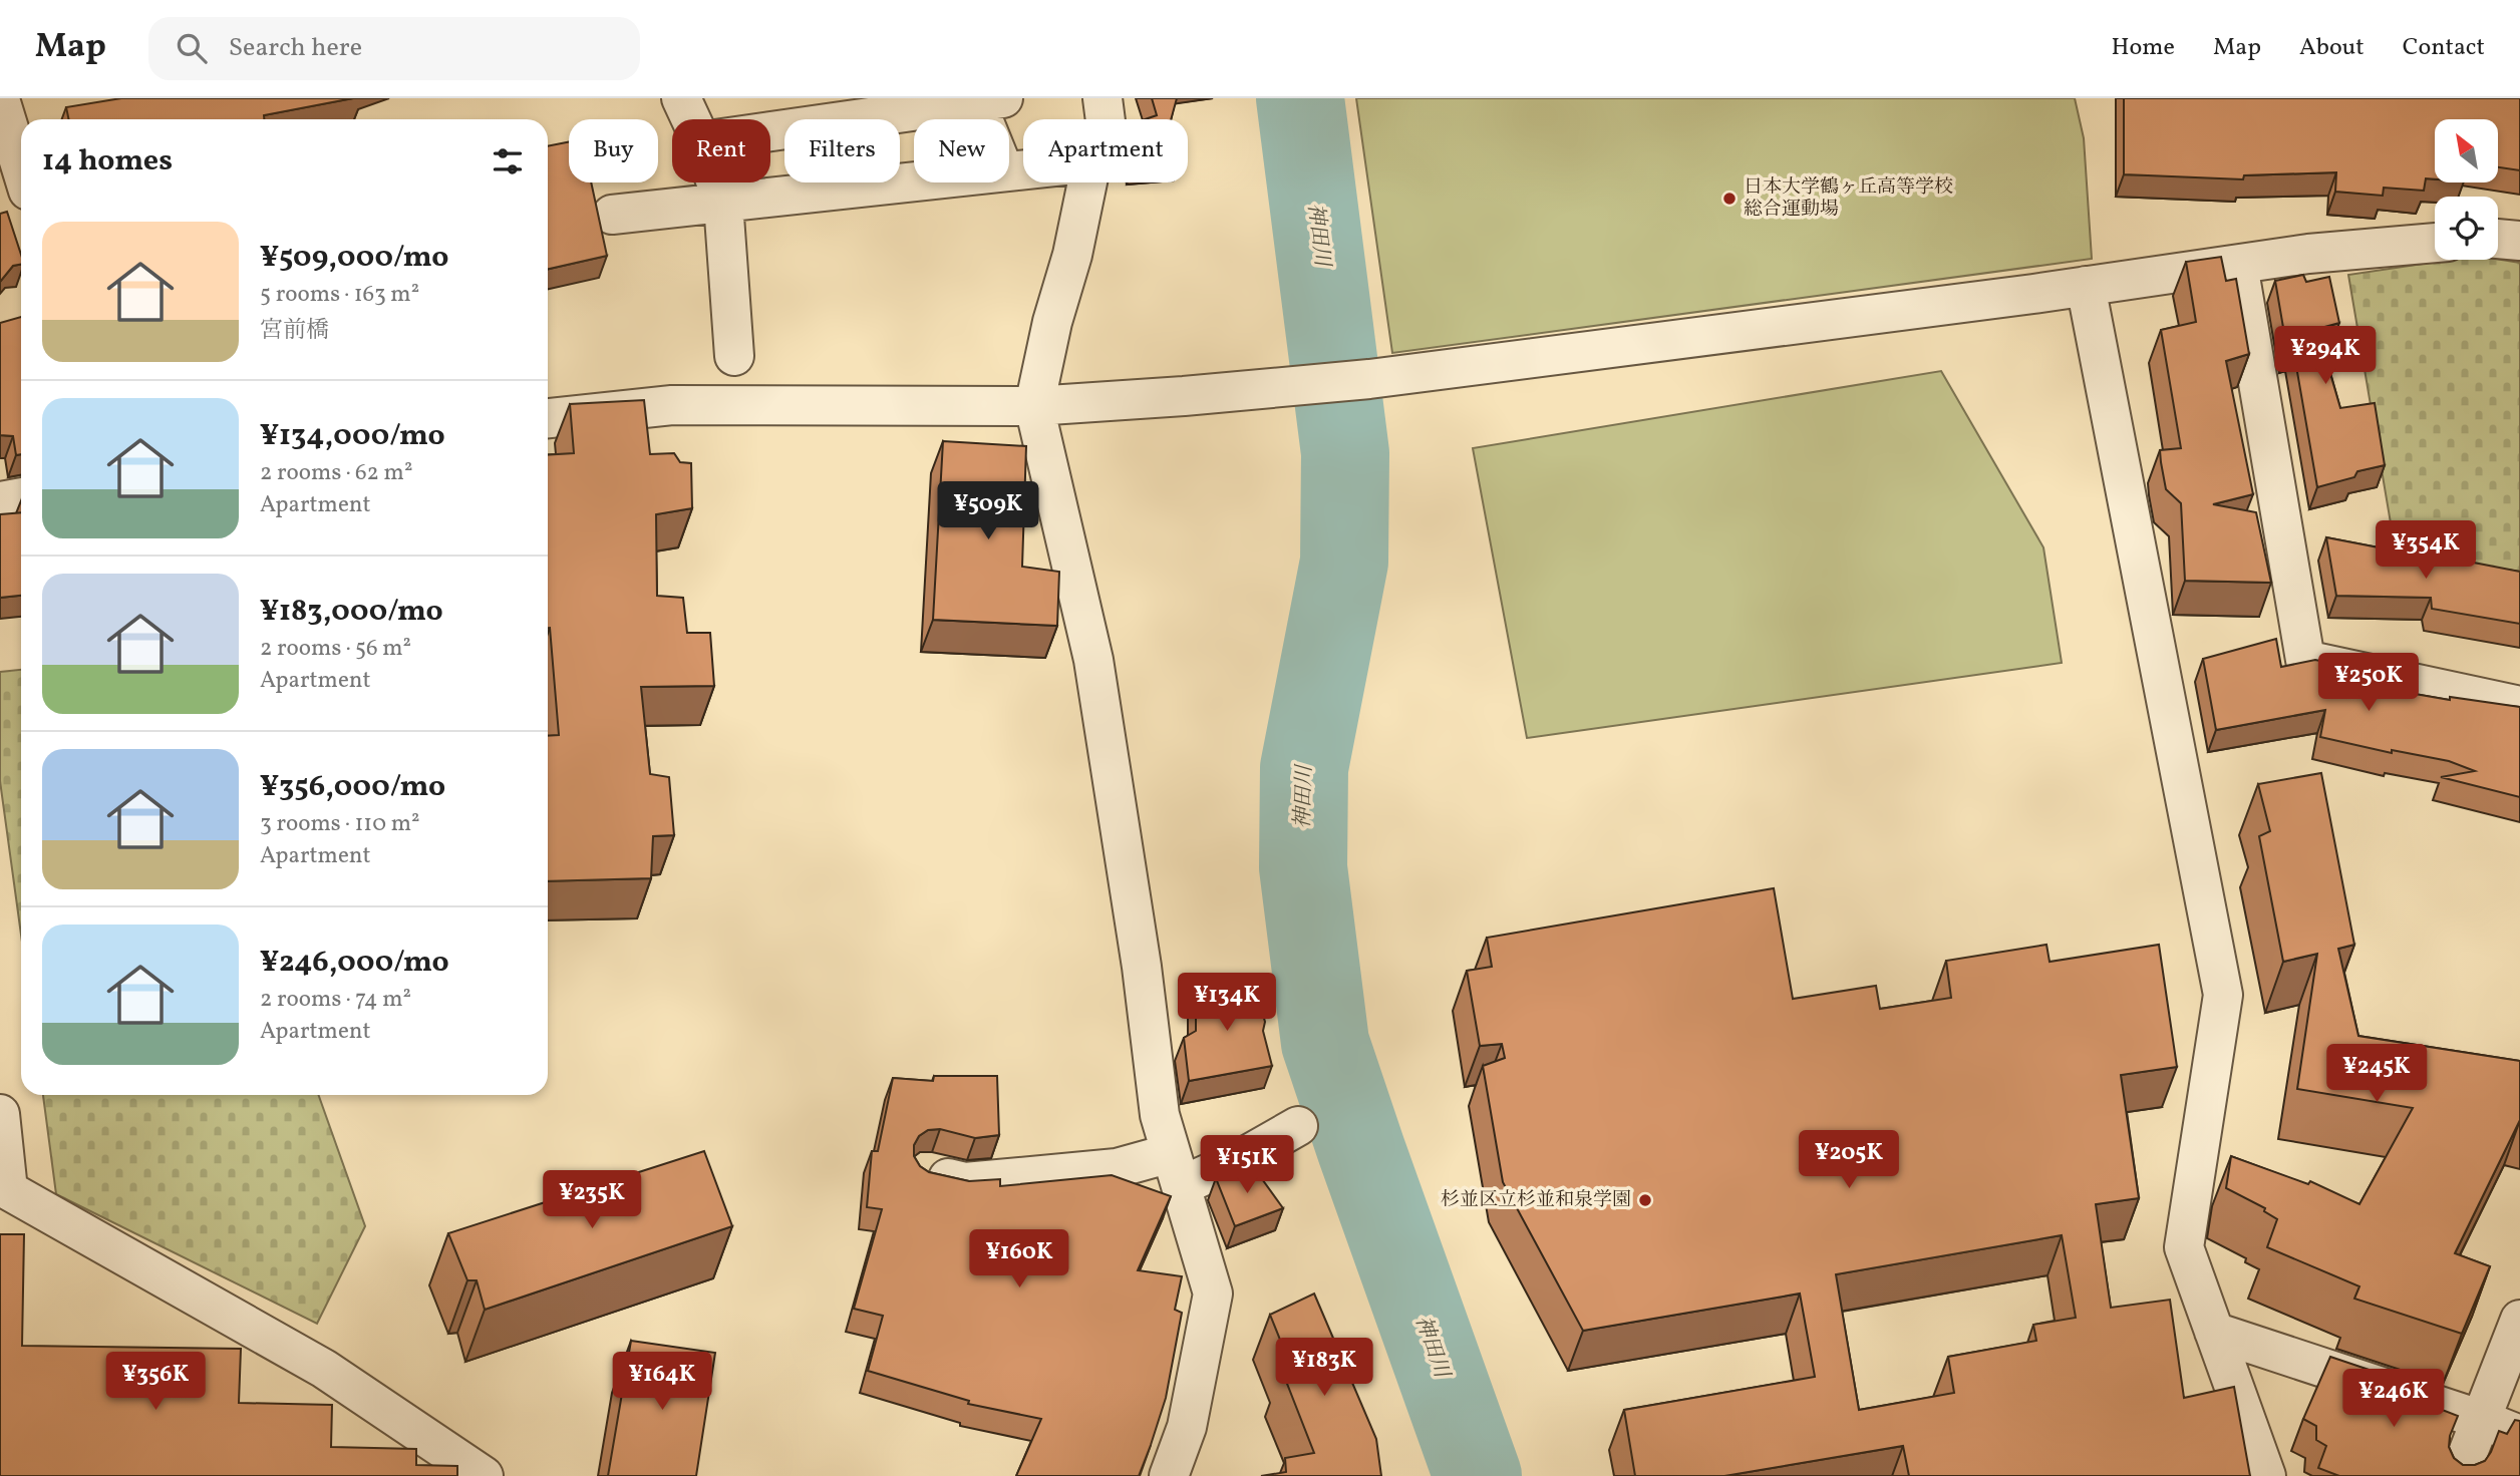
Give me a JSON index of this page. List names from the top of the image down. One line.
{"water":["神田川"],"places":["日本大学鶴ヶ丘高等学校 総合運動場","杉並区立杉並和泉学園"],"north":"top left","page":{"header":"Map","search":"Search here","nav":["Home","Map","About","Contact"],"chip":["Buy","Rent","Filters","New","Apartment"],"heading":"14 homes","list":[{"name":"¥509,000/mo","note":"5 rooms · 163 m² · 宮前橋"},{"name":"¥134,000/mo","note":"2 rooms · 62 m² · Apartment"},{"name":"¥183,000/mo","note":"2 rooms · 56 m² · Apartment"},{"name":"¥356,000/mo","note":"3 rooms · 110 m² · Apartment"},{"name":"¥246,000/mo","note":"2 rooms · 74 m² · Apartment"}],"price":["¥294K","¥509K","¥354K","¥250K","¥134K","¥245K","¥205K","¥151K","¥235K","¥160K","¥183K","¥356K","¥164K","¥246K"]}}
